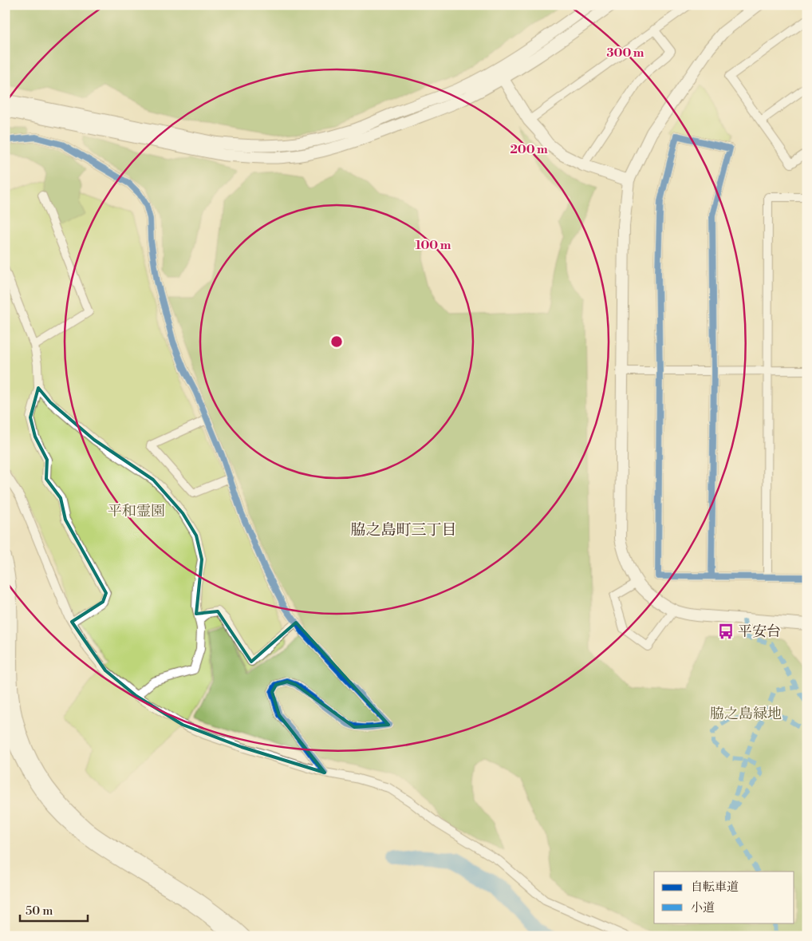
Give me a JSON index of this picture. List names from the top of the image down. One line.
{"districts":["脇之島町三丁目"],"parks":["平和霊園","脇之島緑地"],"places":{"bus stop":["平安台"]},"legend":["自転車道","小道"],"scale_bar":"50 m","rings":["300 m","200 m","100 m"]}
